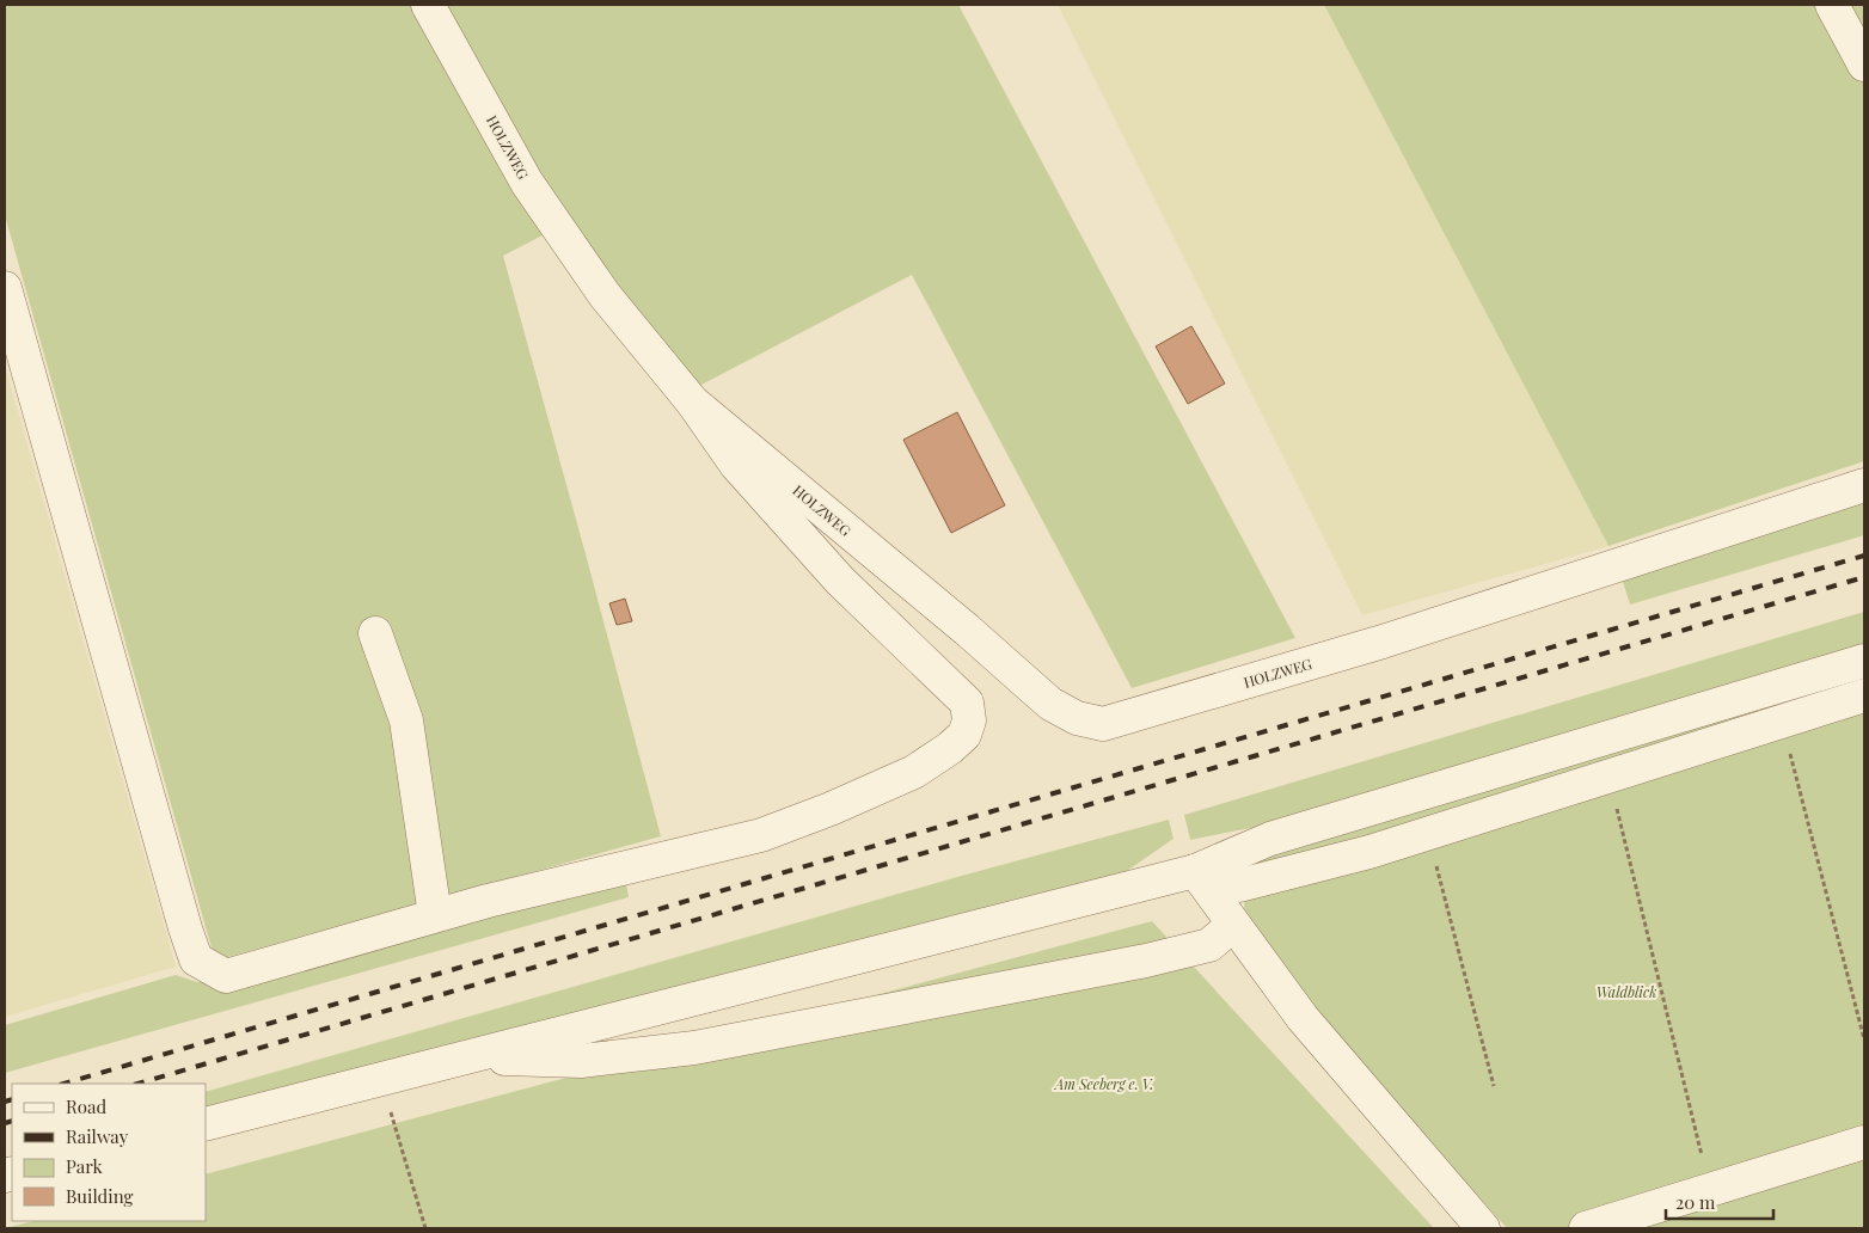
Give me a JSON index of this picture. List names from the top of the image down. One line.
{"streets":{"street":["HOLZWEG"]},"parks":["Waldblick","Am Seeberg e. V."],"legend":["Road","Railway","Park","Building"],"scale_bar":"20 m"}
